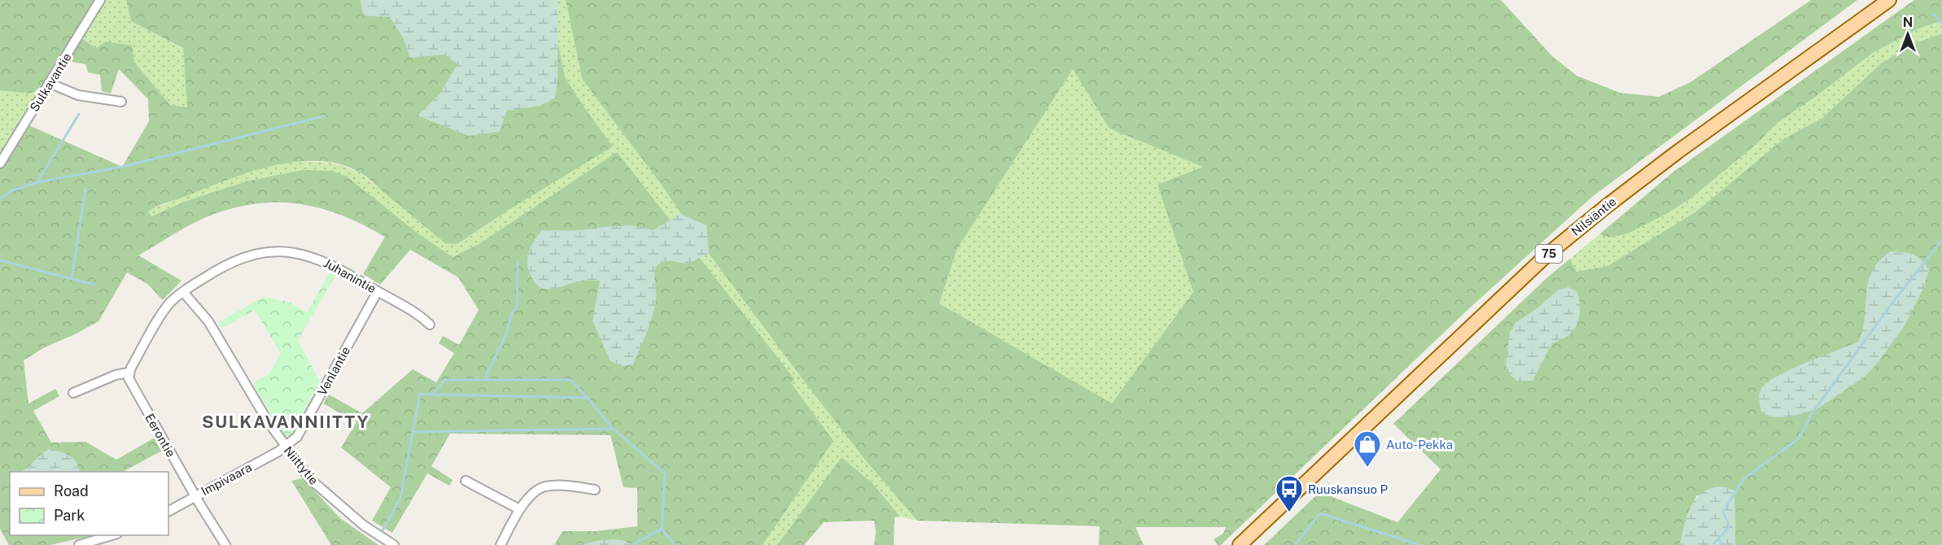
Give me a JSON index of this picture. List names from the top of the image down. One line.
{"streets":{"main road":["Nilsiäntie","75"],"street":["Sulkavantie","Juhanintie","Venlantie","Eerontie","Niittytie","Impivaara"]},"crossings":[["Juhanintie","Venlantie"],["Juhanintie","Niittytie"],["Venlantie","Niittytie"],["Venlantie","Impivaara"],["Eerontie","Impivaara"],["Niittytie","Impivaara"]],"districts":["SULKAVANNIITTY"],"places":{"shop":["Auto-Pekka"],"bus stop":["Ruuskansuo P"]},"legend":["Road","Park"],"north":"top"}
